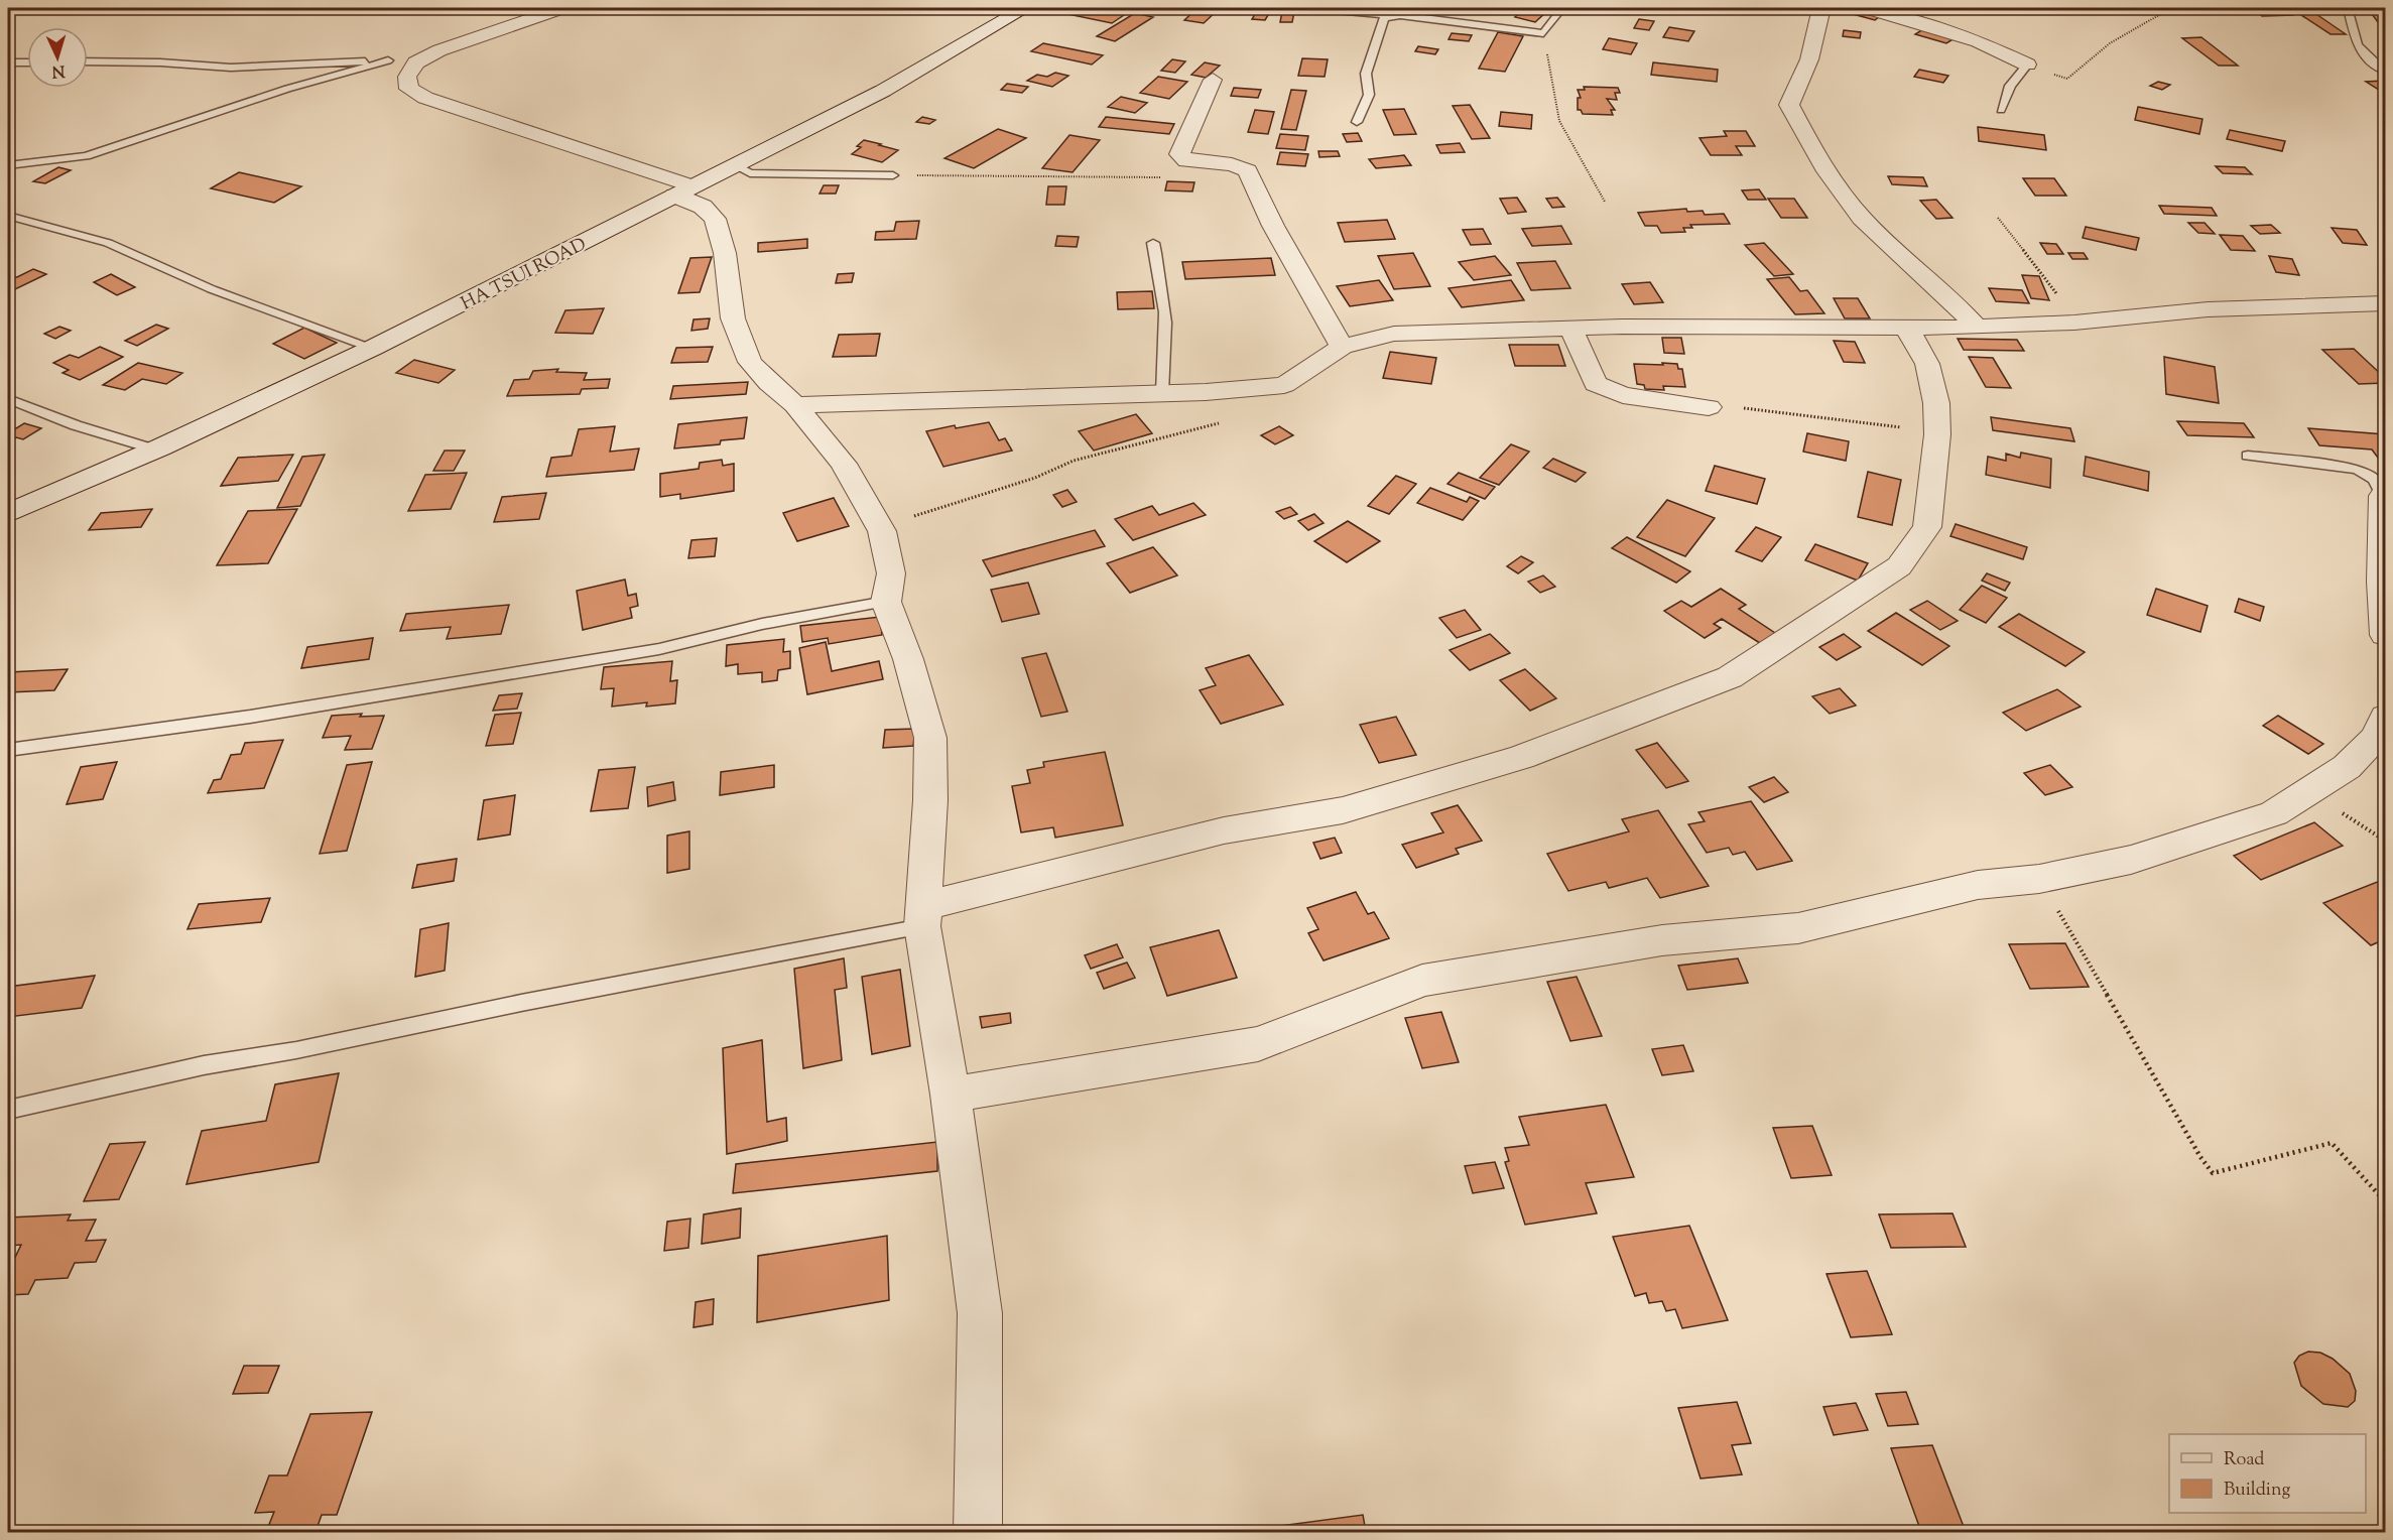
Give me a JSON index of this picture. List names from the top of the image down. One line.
{"streets":{"street":["HA TSUI ROAD"]},"legend":["Road","Building"],"north":"bottom"}
